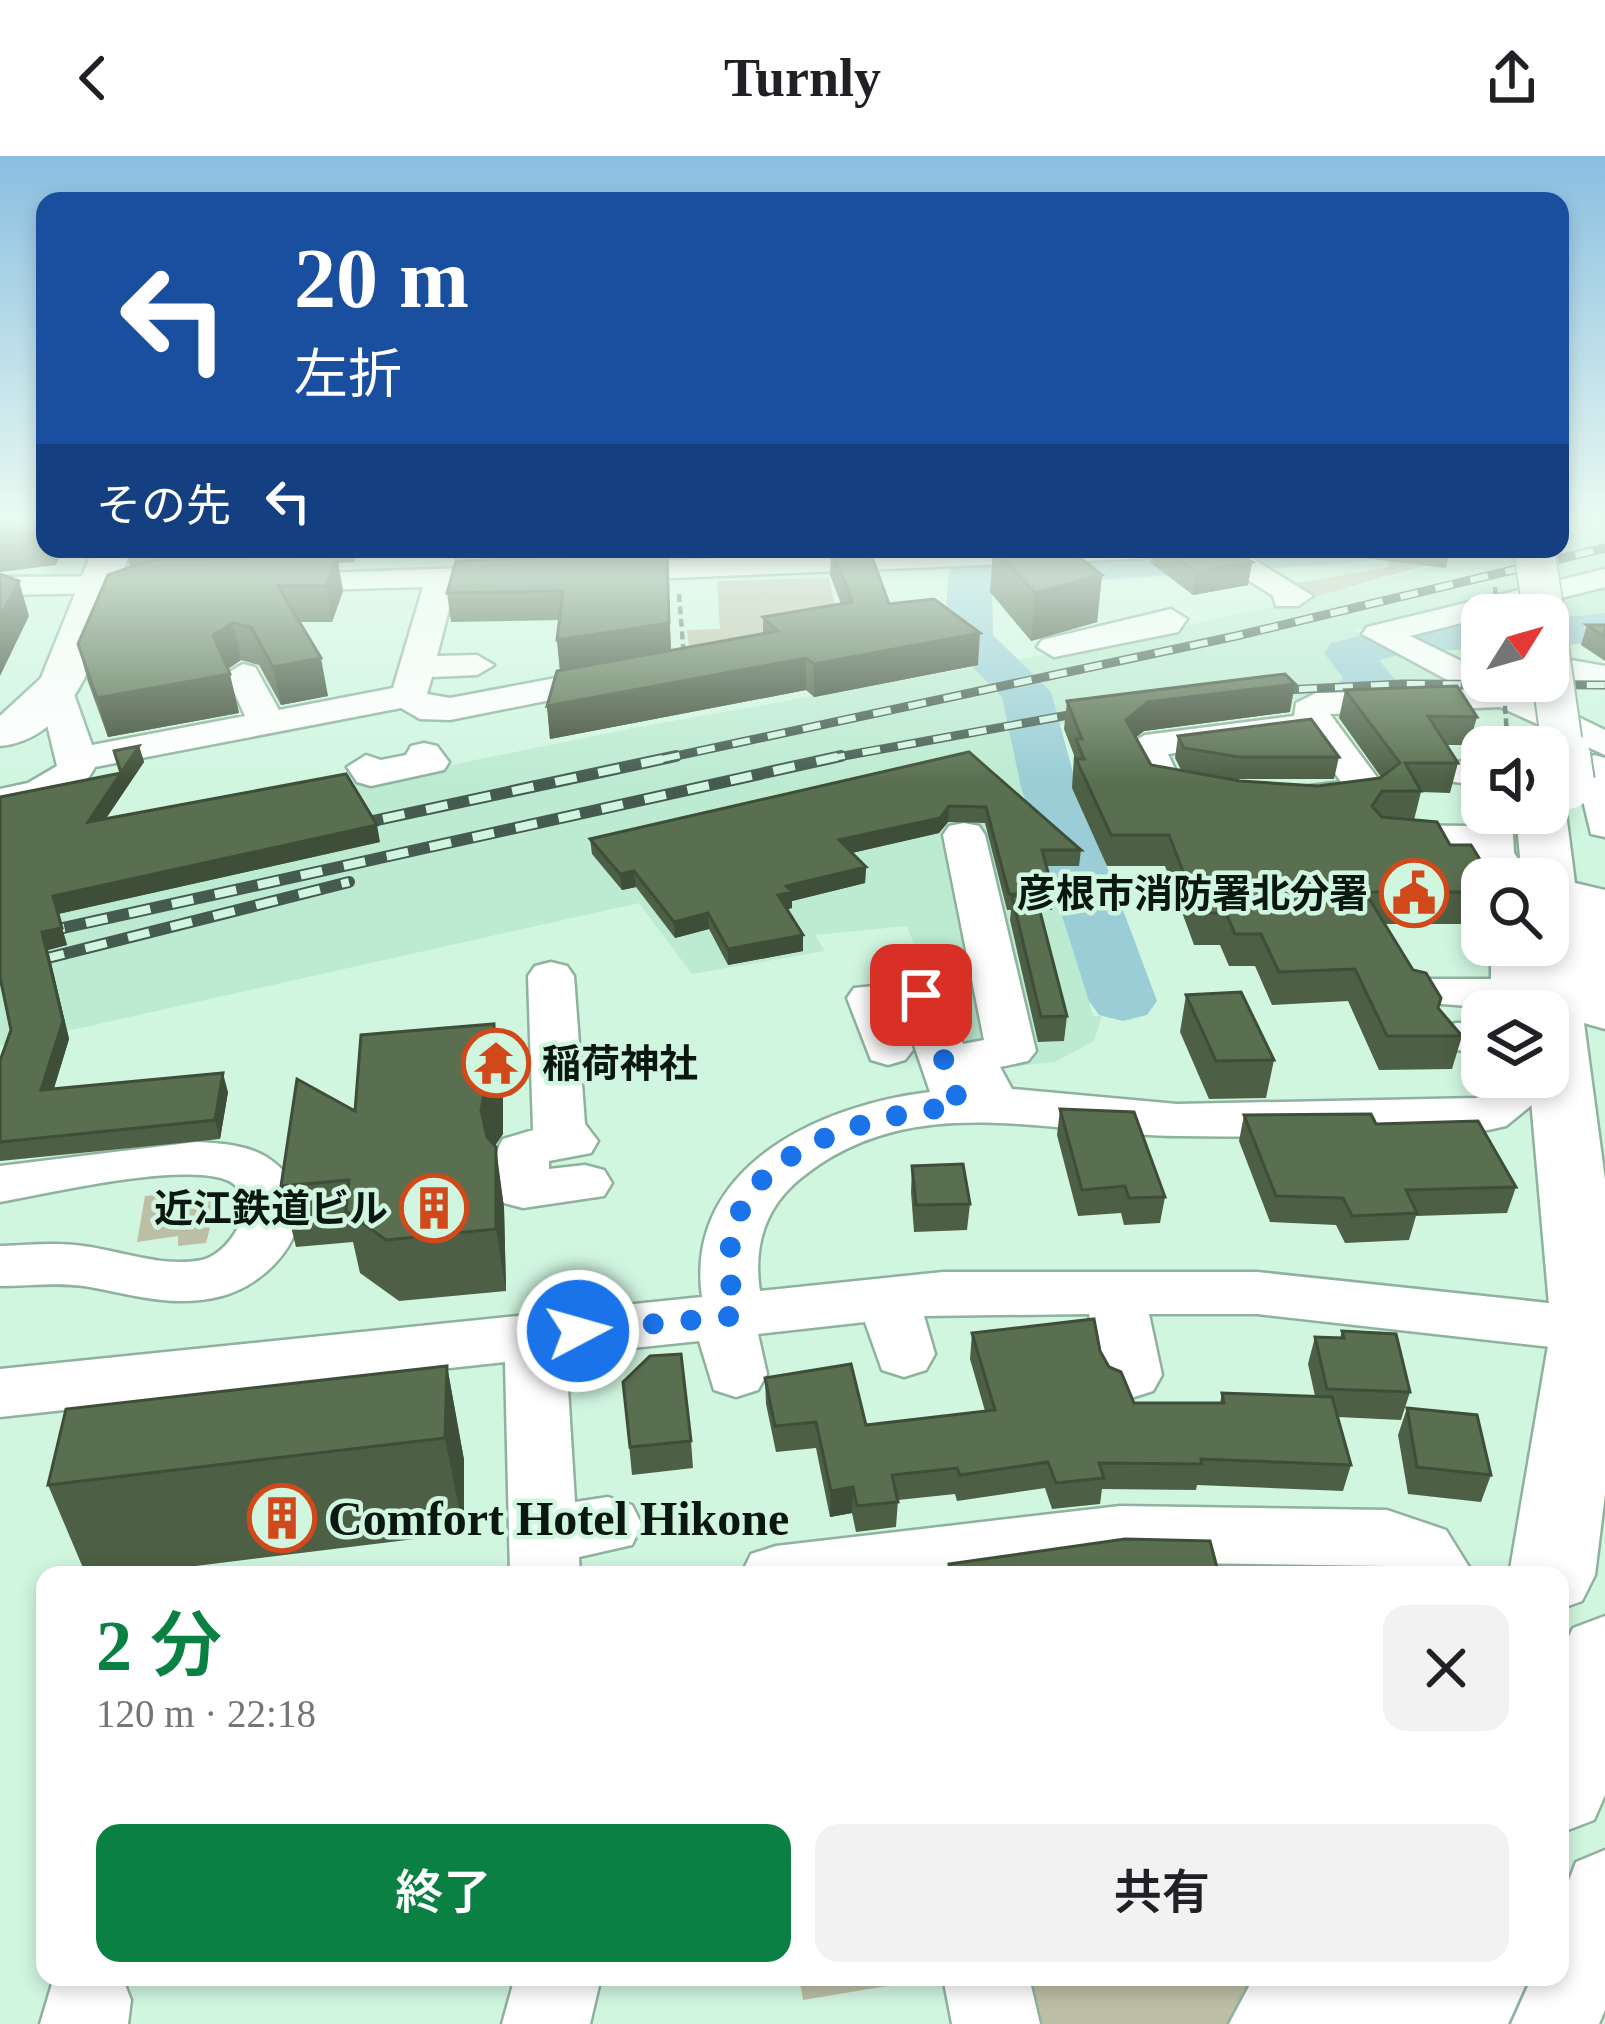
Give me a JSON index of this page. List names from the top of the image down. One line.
{"places":{"public building":["彦根市消防署北分署"],"temple":["稲荷神社"],"building":["近江鉄道ビル","Comfort Hotel Hikone"]},"north":"top right","page":{"header":"Turnly","turn":["20 m","左折"],"then":"その先","heading":["2 分","120 m · 22:18"],"buttons":["終了","共有"]}}
